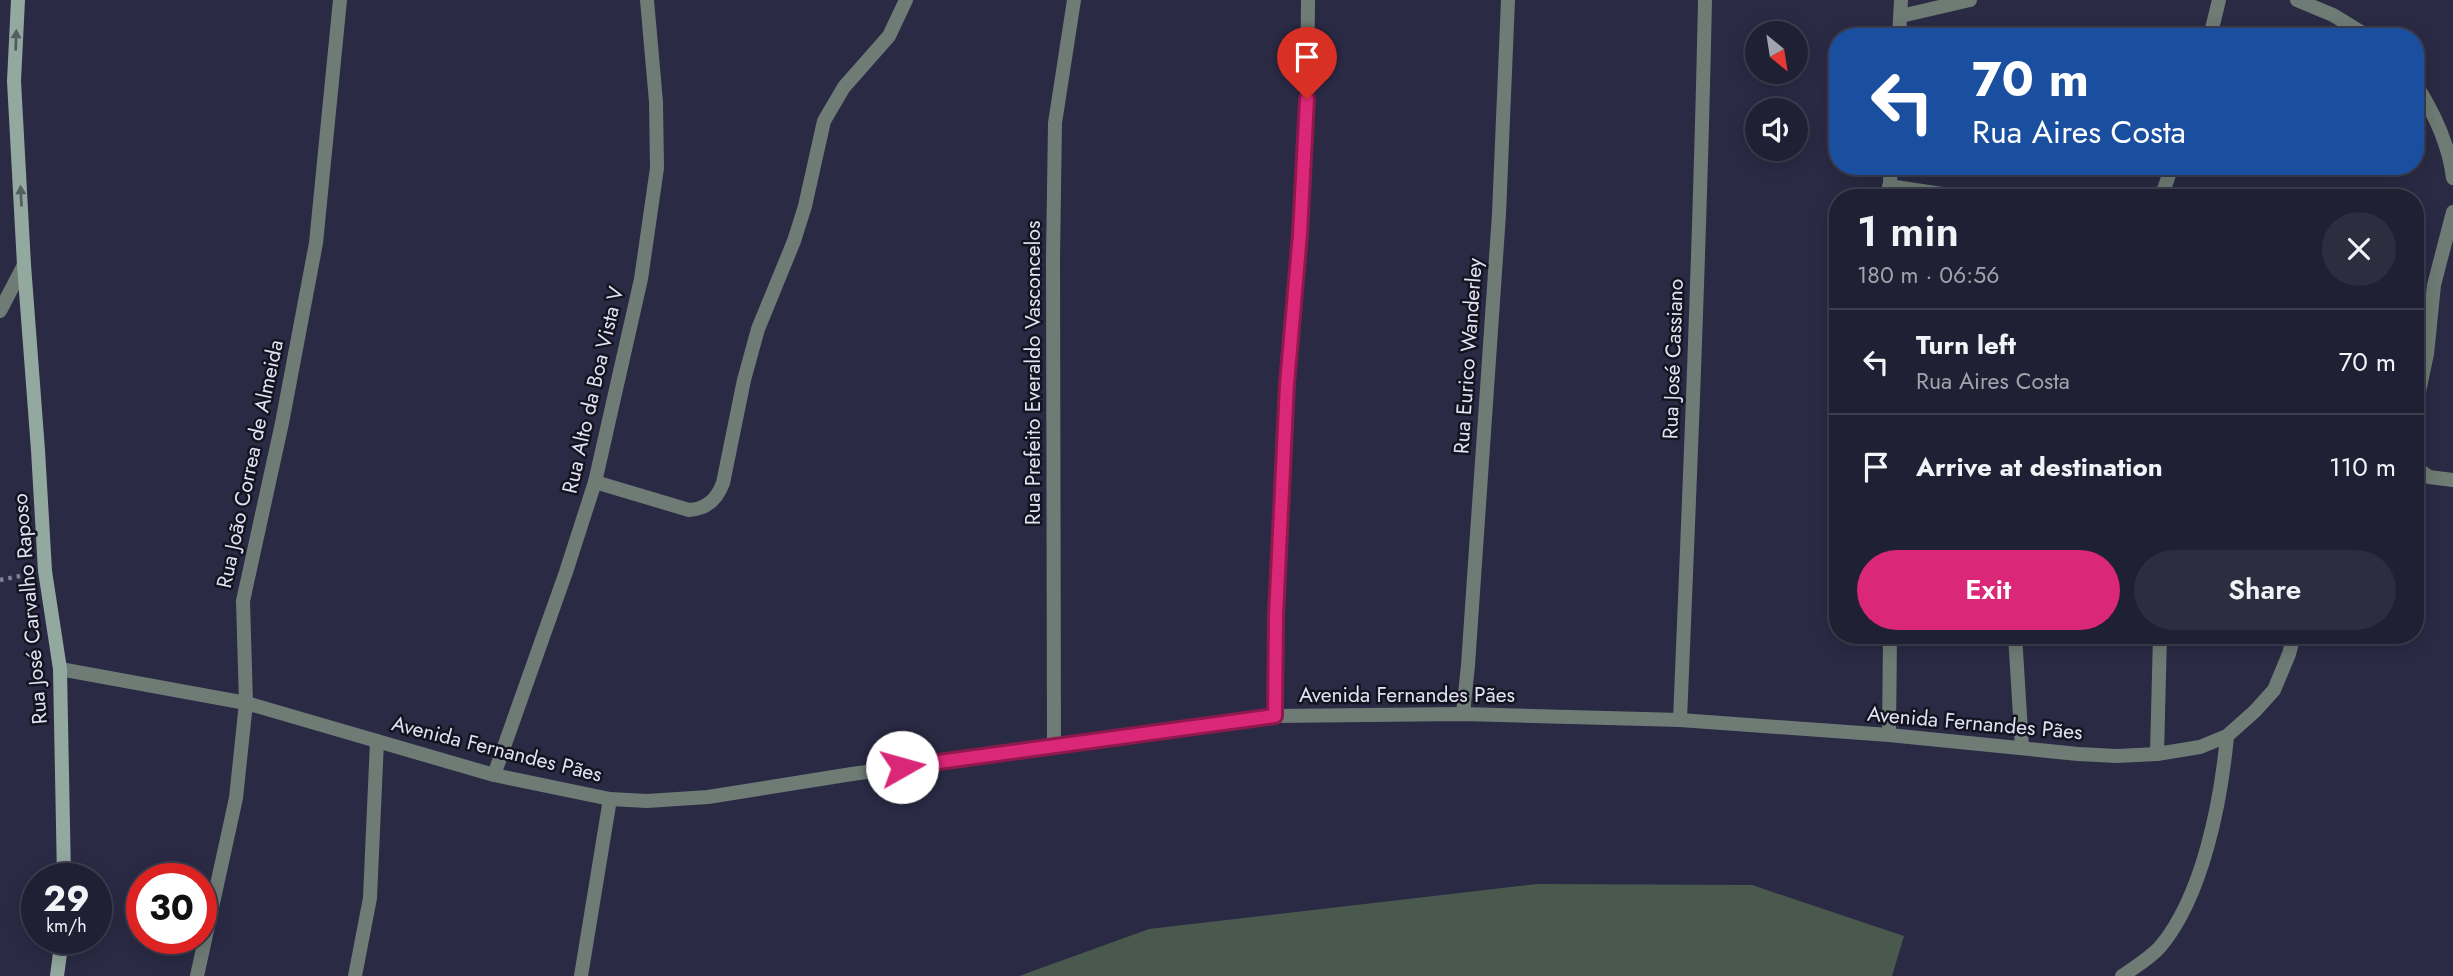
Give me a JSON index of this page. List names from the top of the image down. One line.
{"streets":{"street":["Rua Eurico Wanderley","Rua José Cassiano","Rua Prefeito Everaldo Vasconcelos","Rua Alto da Boa Vista V","Rua João Correa de Almeida","Rua José Carvalho Raposo","Avenida Fernandes Pães"]},"crossings":[["Rua Eurico Wanderley","Avenida Fernandes Pães"],["Rua José Cassiano","Avenida Fernandes Pães"],["Rua Prefeito Everaldo Vasconcelos","Avenida Fernandes Pães"],["Rua Alto da Boa Vista V","Avenida Fernandes Pães"],["Rua João Correa de Almeida","Avenida Fernandes Pães"],["Rua José Carvalho Raposo","Avenida Fernandes Pães"]],"north":"bottom right","page":{"turn":["70 m","Rua Aires Costa"],"heading":["1 min","180 m · 06:56"],"list":[{"name":"Turn left","note":"Rua Aires Costa","value":"70 m"},{"name":"Arrive at destination","value":"110 m"}],"buttons":["Exit","Share"],"speed":"29 km/h","limit":"30"}}
